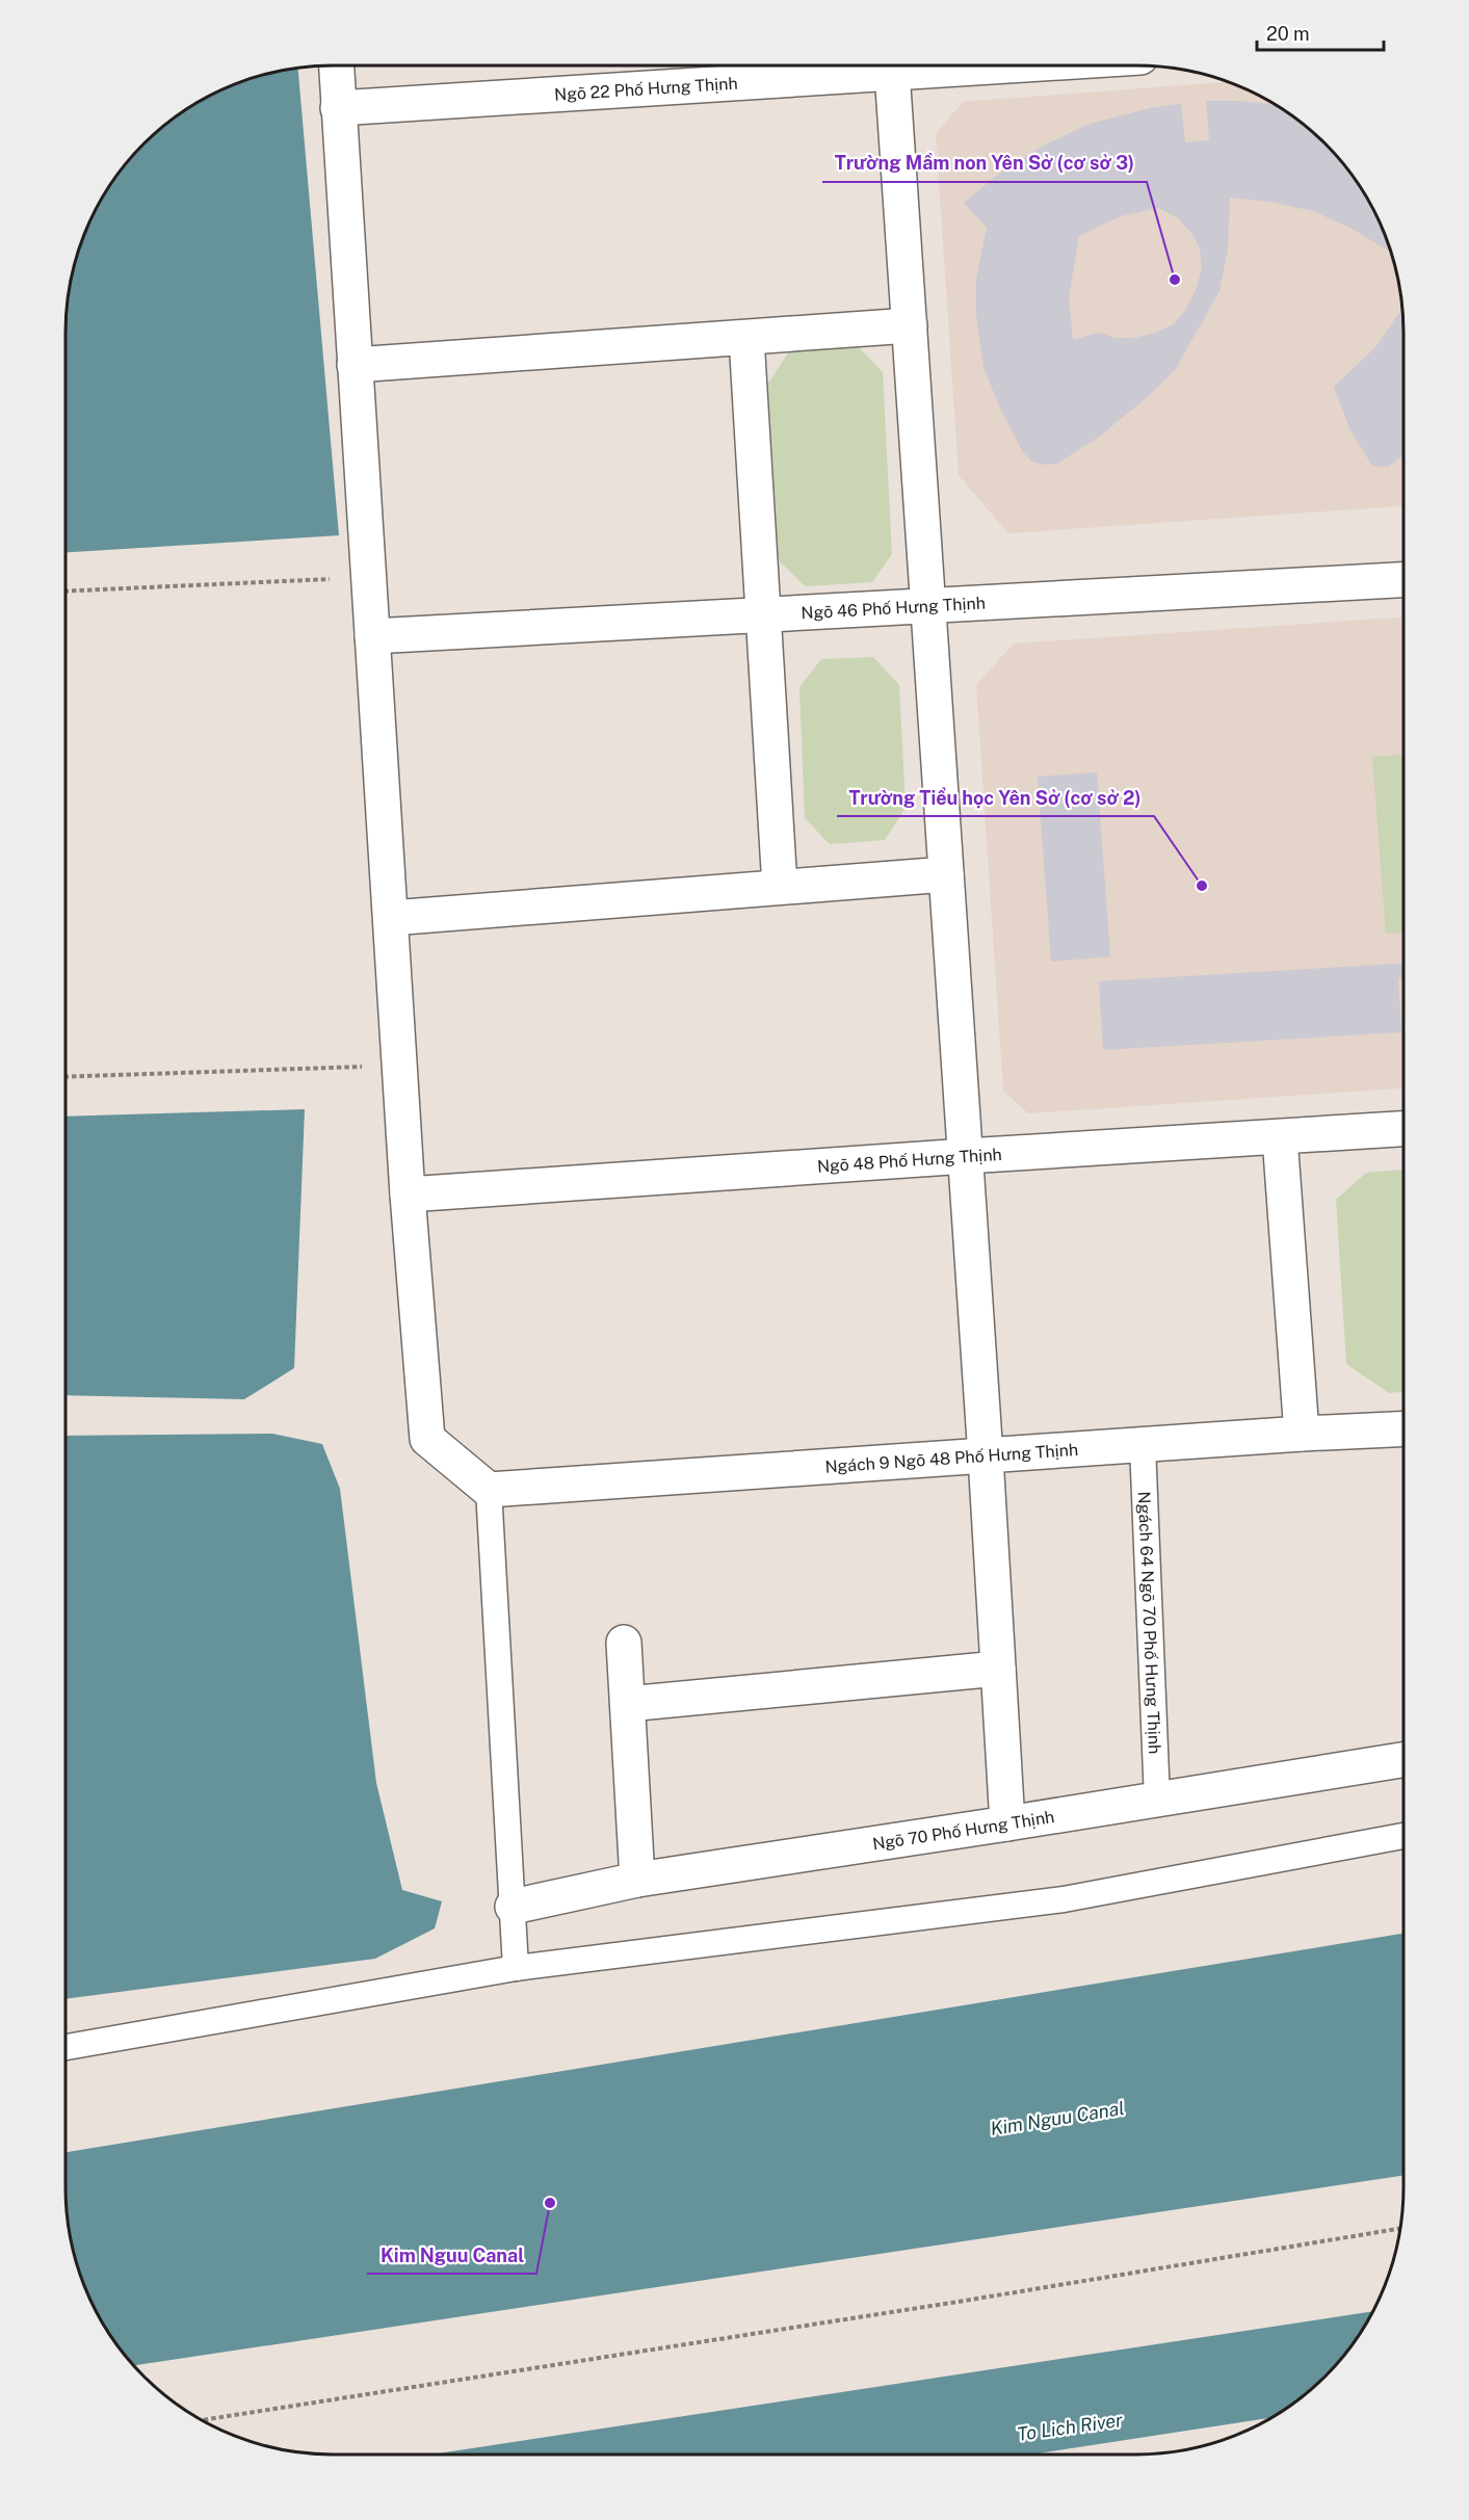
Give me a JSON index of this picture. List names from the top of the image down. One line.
{"streets":{"street":["Ngõ 22 Phố Hưng Thịnh","Ngõ 46 Phố Hưng Thịnh","Ngõ 48 Phố Hưng Thịnh","Ngách 9 Ngõ 48 Phố Hưng Thịnh","Ngõ 70 Phố Hưng Thịnh"],"lane":["Ngách 64 Ngõ 70 Phố Hưng Thịnh"]},"crossings":[["Ngách 9 Ngõ 48 Phố Hưng Thịnh","Ngách 64 Ngõ 70 Phố Hưng Thịnh"],["Ngách 64 Ngõ 70 Phố Hưng Thịnh","Ngõ 70 Phố Hưng Thịnh"]],"water":["Kim Nguu Canal","To Lich River"],"places":["Trường Mầm non Yên Sở (cơ sở 3)","Trường Tiểu học Yên Sở (cơ sở 2)","Kim Nguu Canal"],"scale_bar":"20 m"}
